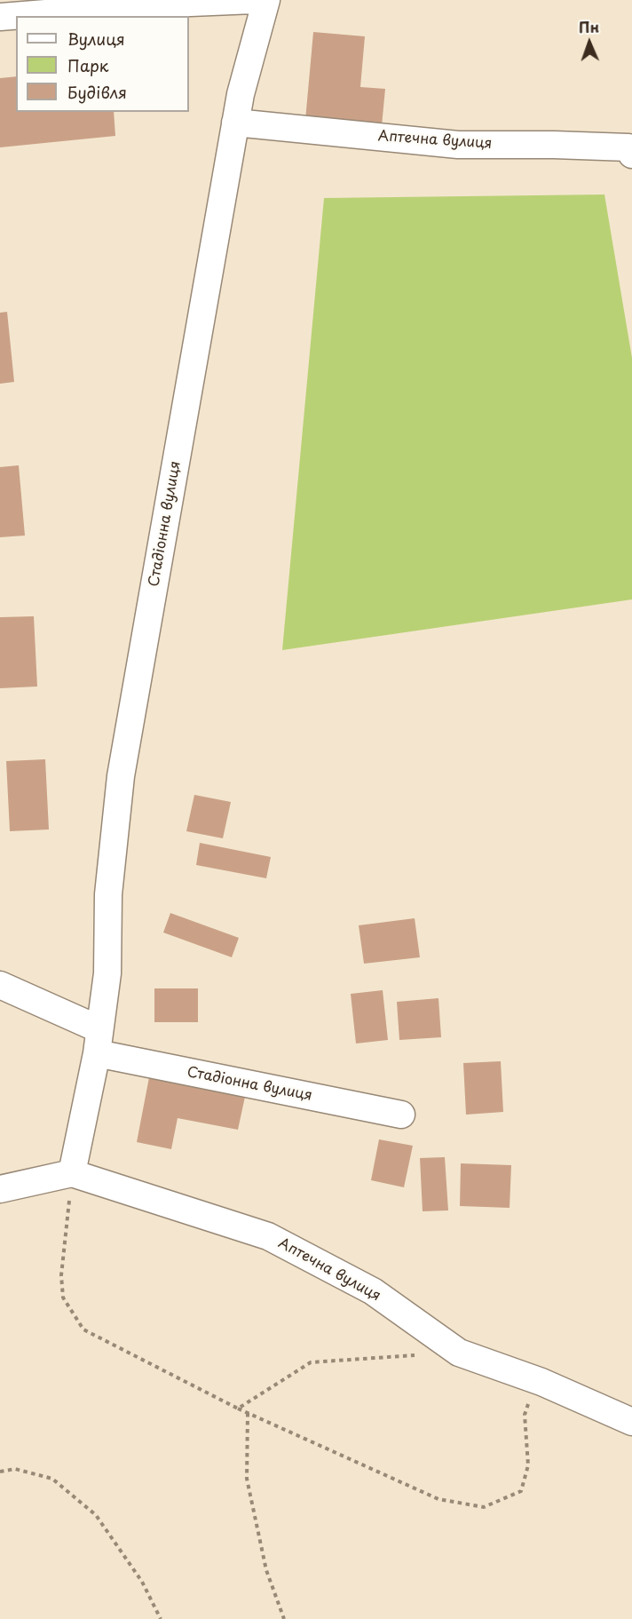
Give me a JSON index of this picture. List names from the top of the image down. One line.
{"streets":{"street":["Аптечна вулиця","Стадіонна вулиця"]},"crossings":[["Аптечна вулиця","Стадіонна вулиця"]],"legend":["Вулиця","Парк","Будівля"],"north":"top"}
